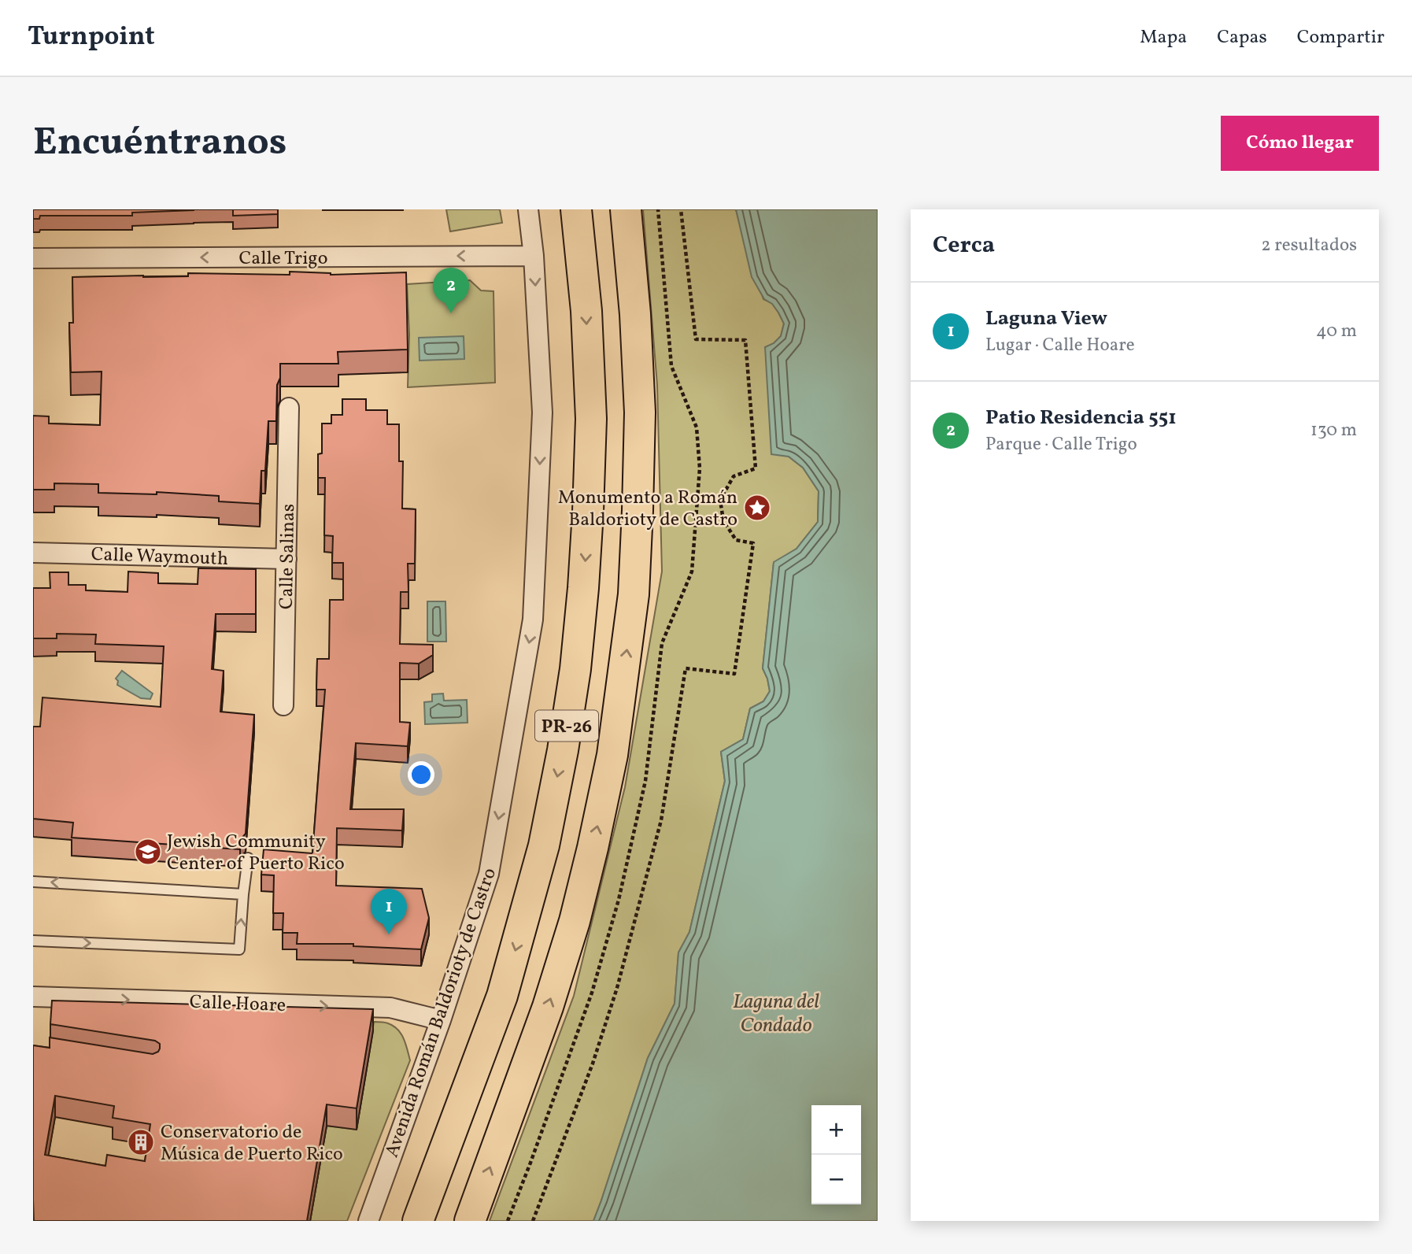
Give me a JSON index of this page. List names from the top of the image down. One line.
{"streets":{"highway":["PR-26"],"street":["Calle Trigo","Calle Waymouth","Calle Salinas","Calle Hoare","Avenida Román Baldorioty de Castro"]},"crossings":[["Calle Trigo","Avenida Román Baldorioty de Castro"],["Calle Waymouth","Calle Salinas"],["Calle Hoare","Avenida Román Baldorioty de Castro"]],"one_way":["Calle Trigo","Calle Hoare","Avenida Román Baldorioty de Castro"],"water":["Laguna del Condado"],"places":{"place":["Monumento a Román Baldorioty de Castro"],"school or university":["Jewish Community Center of Puerto Rico"],"building":["Conservatorio de Música de Puerto Rico"]},"page":{"header":"Turnpoint","nav":["Mapa","Capas","Compartir"],"buttons":"Cómo llegar","title":"Encuéntranos","heading":["Cerca","2 resultados"],"pins":["2","1"],"list":[{"mark":"1","name":"Laguna View","note":"Lugar · Calle Hoare","value":"40 m"},{"mark":"2","name":"Patio Residencia 551","note":"Parque · Calle Trigo","value":"130 m"}],"map_buttons":["+","−"]}}
